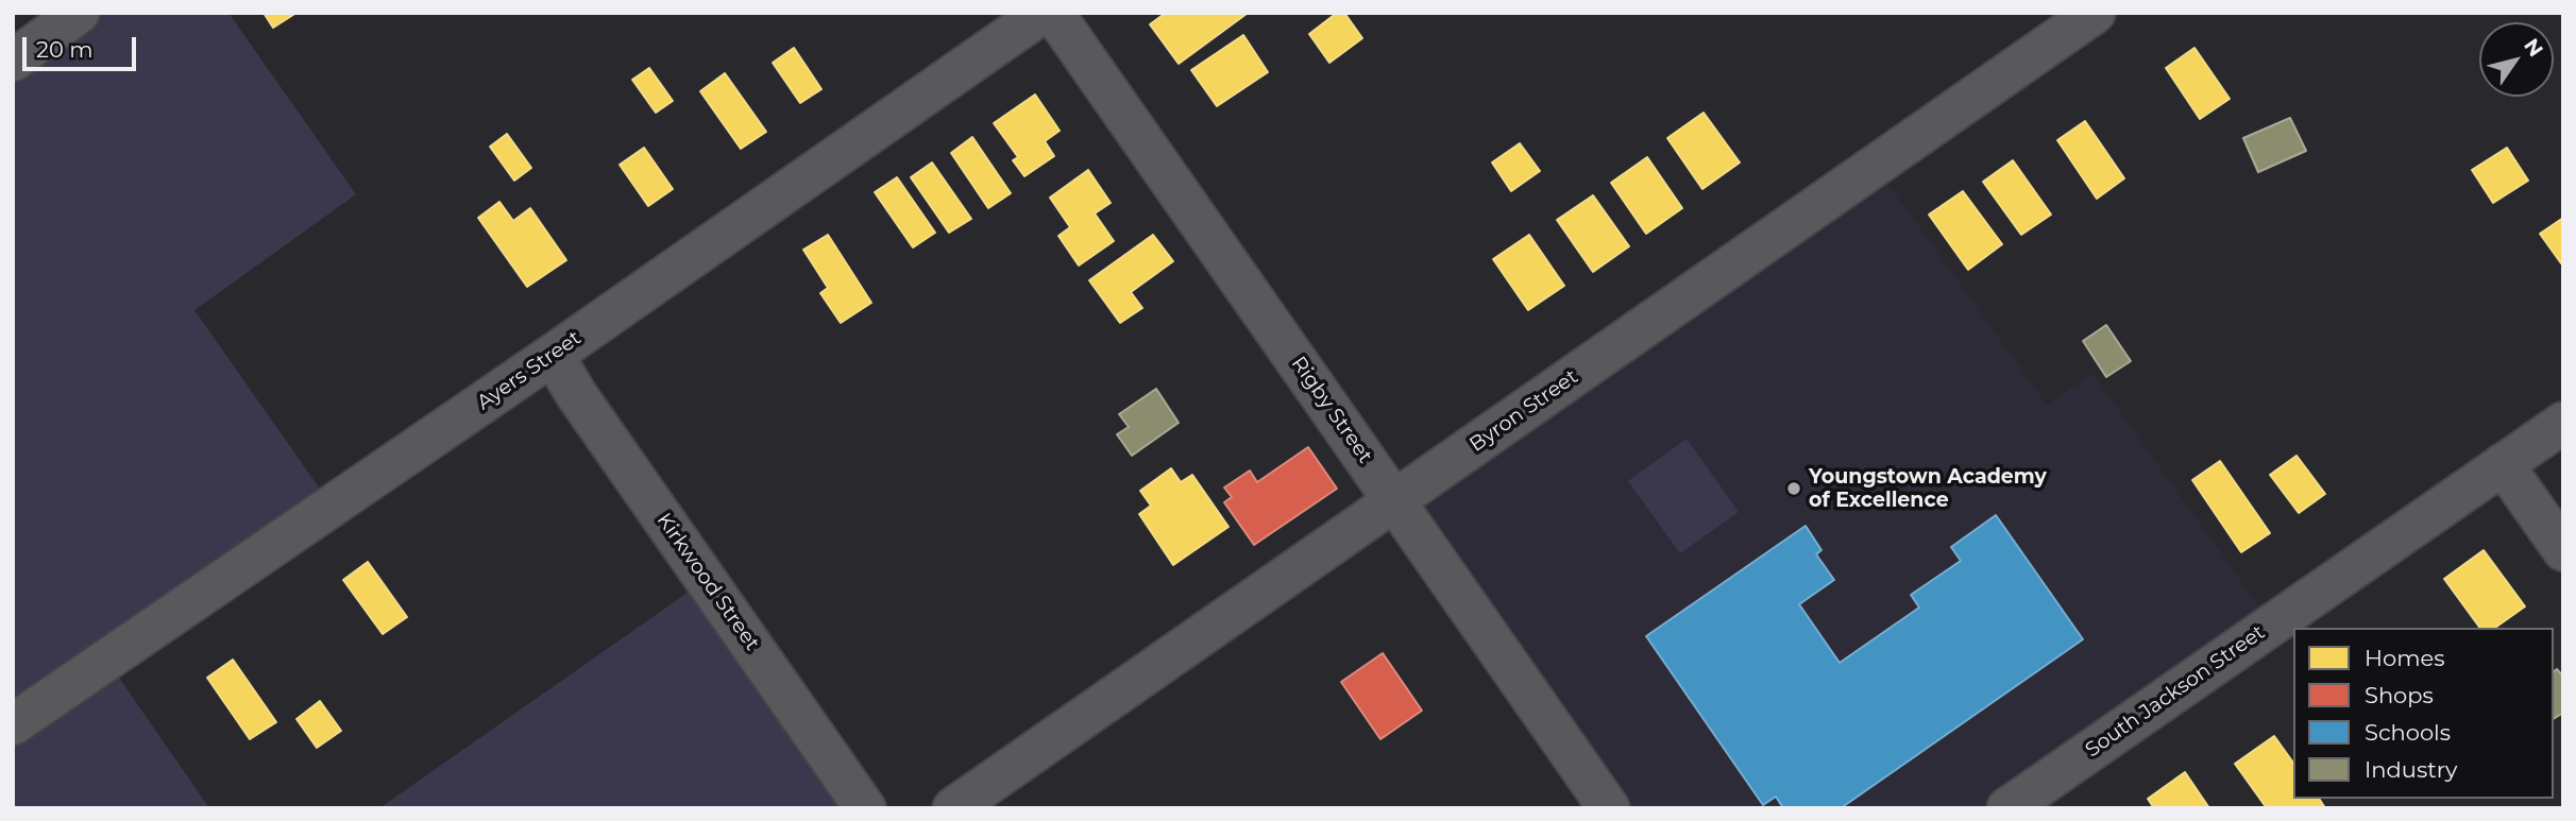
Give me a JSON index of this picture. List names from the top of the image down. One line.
{"streets":{"street":["Ayers Street","Rigby Street","Byron Street","Kirkwood Street","South Jackson Street"]},"crossings":[["Ayers Street","Kirkwood Street"],["Rigby Street","Byron Street"]],"places":["Youngstown Academy of Excellence"],"legend":["Homes","Shops","Schools","Industry"],"scale_bar":"20 m","north":"top right"}
